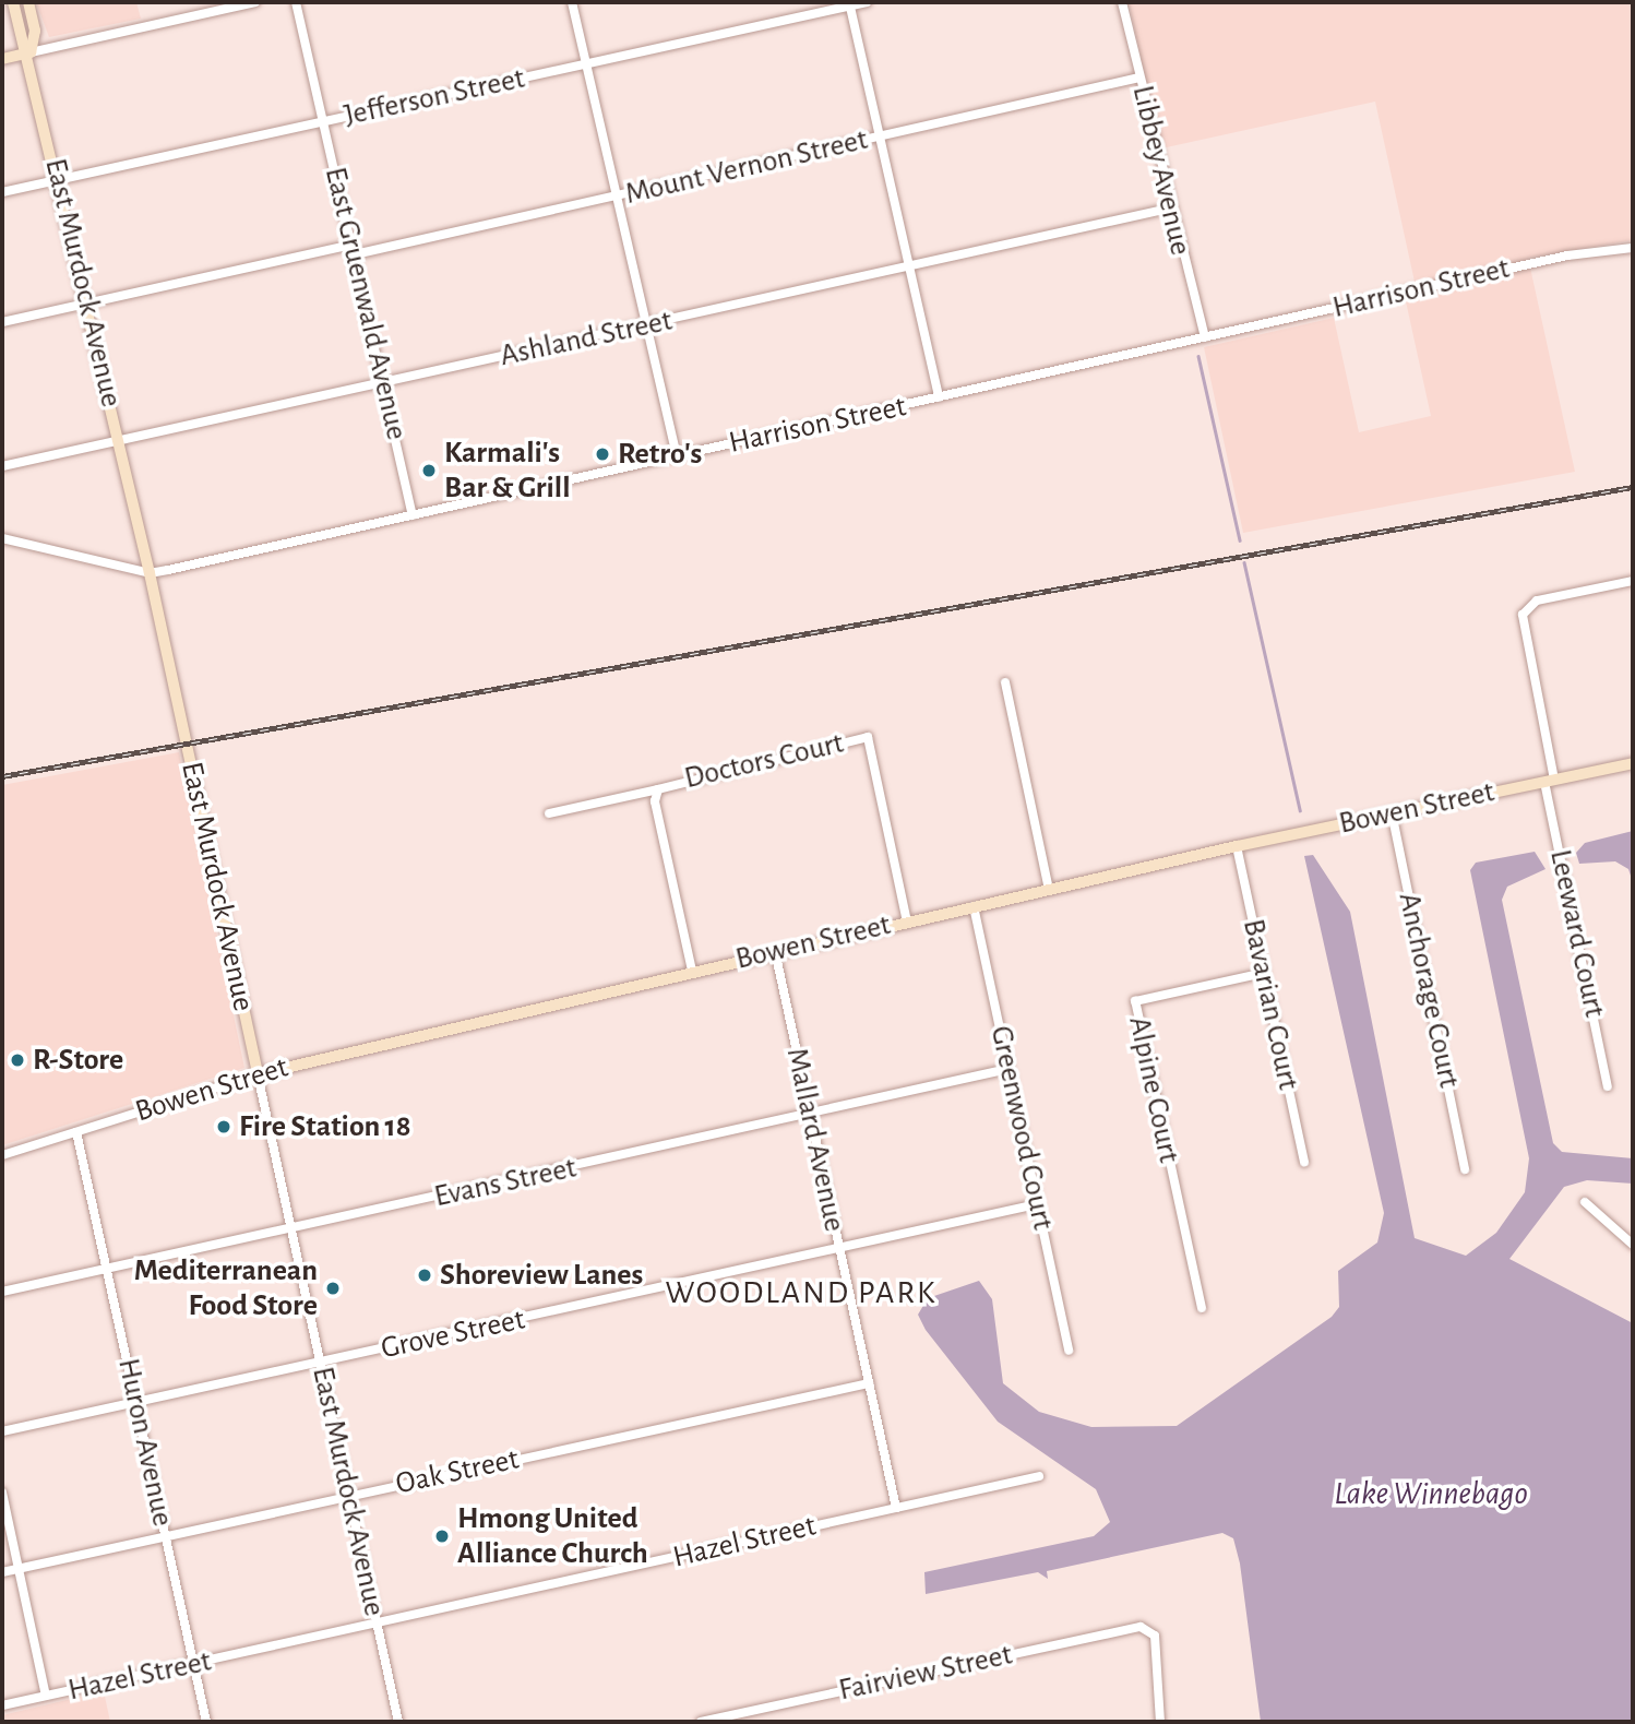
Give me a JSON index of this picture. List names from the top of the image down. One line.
{"streets":{"main road":["East Murdock Avenue","Bowen Street"],"street":["Jefferson Street","Mount Vernon Street","Libbey Avenue","Harrison Street","East Gruenwald Avenue","Ashland Street","Doctors Court","Leeward Court","Anchorage Court","Bavarian Court","Alpine Court","Greenwood Court","Mallard Avenue","Evans Street","Grove Street","Huron Avenue","Oak Street","Hazel Street","Fairview Street"]},"crossings":[["Jefferson Street","East Murdock Avenue"],["Jefferson Street","East Gruenwald Avenue"],["Mount Vernon Street","Libbey Avenue"],["Mount Vernon Street","East Murdock Avenue"],["Mount Vernon Street","East Gruenwald Avenue"],["Libbey Avenue","Harrison Street"],["Libbey Avenue","Ashland Street"],["East Murdock Avenue","Harrison Street"],["East Murdock Avenue","Ashland Street"],["East Murdock Avenue","Bowen Street"],["East Murdock Avenue","Evans Street"],["East Murdock Avenue","Grove Street"],["East Murdock Avenue","Oak Street"],["East Murdock Avenue","Hazel Street"],["Harrison Street","East Gruenwald Avenue"],["East Gruenwald Avenue","Ashland Street"],["Doctors Court","Bowen Street"],["Bowen Street","Leeward Court"],["Bowen Street","Anchorage Court"],["Bowen Street","Bavarian Court"],["Bowen Street","Greenwood Court"],["Bowen Street","Mallard Avenue"],["Bowen Street","Huron Avenue"],["Bavarian Court","Alpine Court"],["Greenwood Court","Evans Street"],["Greenwood Court","Grove Street"],["Mallard Avenue","Evans Street"],["Mallard Avenue","Grove Street"],["Mallard Avenue","Oak Street"],["Mallard Avenue","Hazel Street"],["Evans Street","Huron Avenue"],["Grove Street","Huron Avenue"],["Huron Avenue","Oak Street"],["Huron Avenue","Hazel Street"]],"districts":["WOODLAND PARK"],"water":["Lake Winnebago"],"places":["Retro's","Karmali's Bar & Grill","R-Store","Fire Station 18","Shoreview Lanes","Mediterranean Food Store","Hmong United Alliance Church"]}
